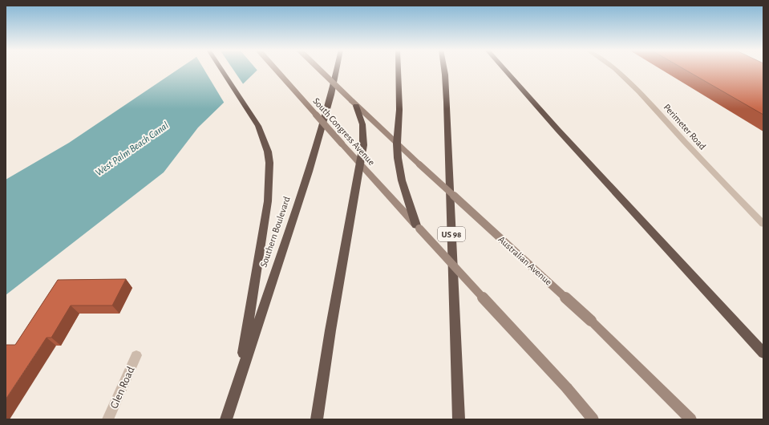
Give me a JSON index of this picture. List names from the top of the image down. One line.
{"streets":{"highway":["Southern Boulevard","US 98"],"main road":["South Congress Avenue","Australian Avenue"],"street":["Perimeter Road","Glen Road"]},"water":["West Palm Beach Canal"]}
